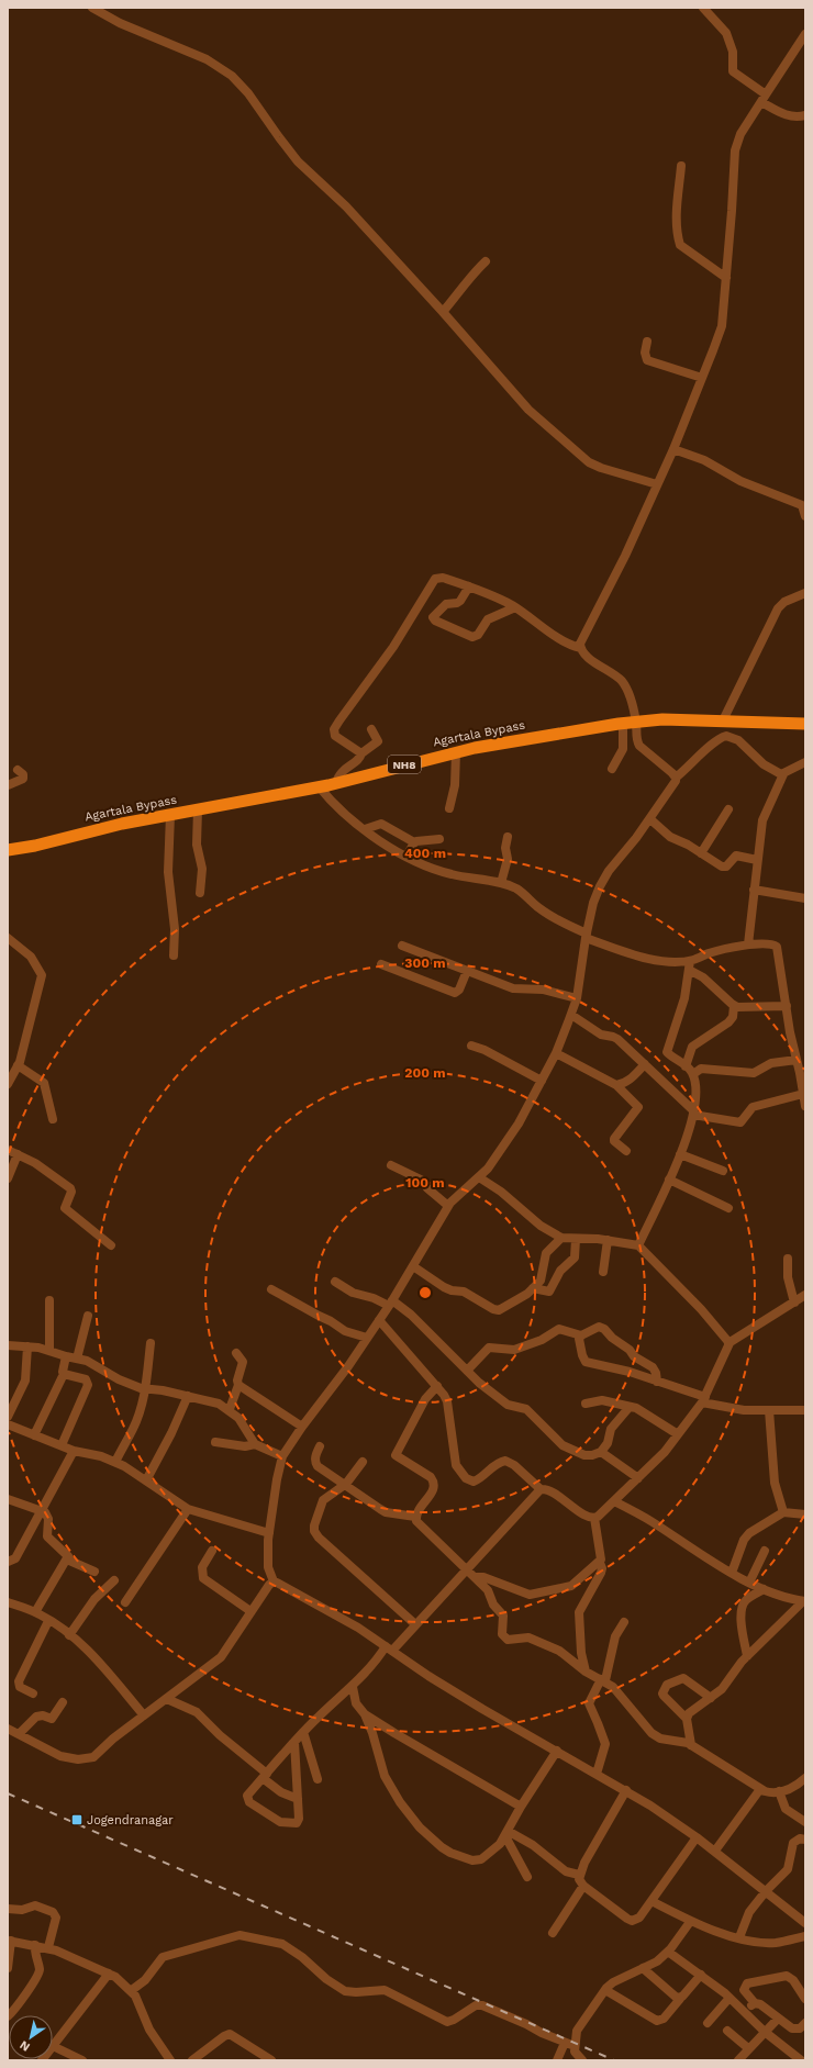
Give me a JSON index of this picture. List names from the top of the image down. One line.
{"streets":{"highway":["Agartala Bypass","NH8"]},"places":{"transit":["Jogendranagar"]},"north":"bottom left","rings":["400 m","300 m","200 m","100 m"]}
